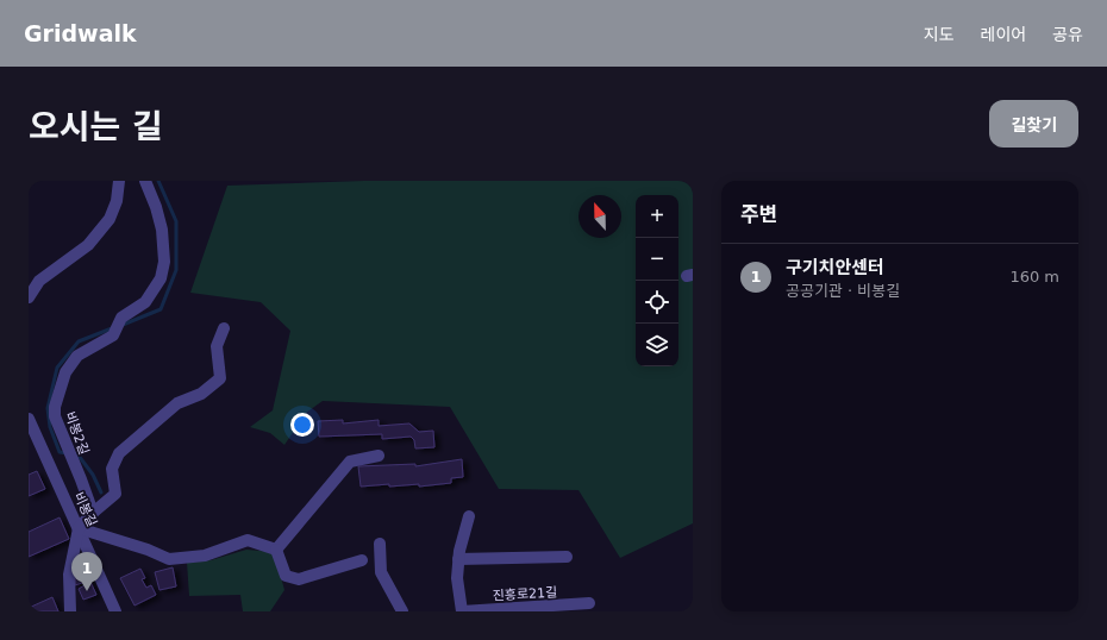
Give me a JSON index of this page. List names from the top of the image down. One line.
{"streets":{"street":["비봉2길","비봉길","진흥로21길"]},"north":"top","page":{"header":"Gridwalk","nav":["지도","레이어","공유"],"title":"오시는 길","buttons":"길찾기","heading":"주변","map_buttons":["+","−"],"list":[{"mark":"1","name":"구기치안센터","note":"공공기관 · 비봉길","value":"160 m"}],"pins":"1"}}
